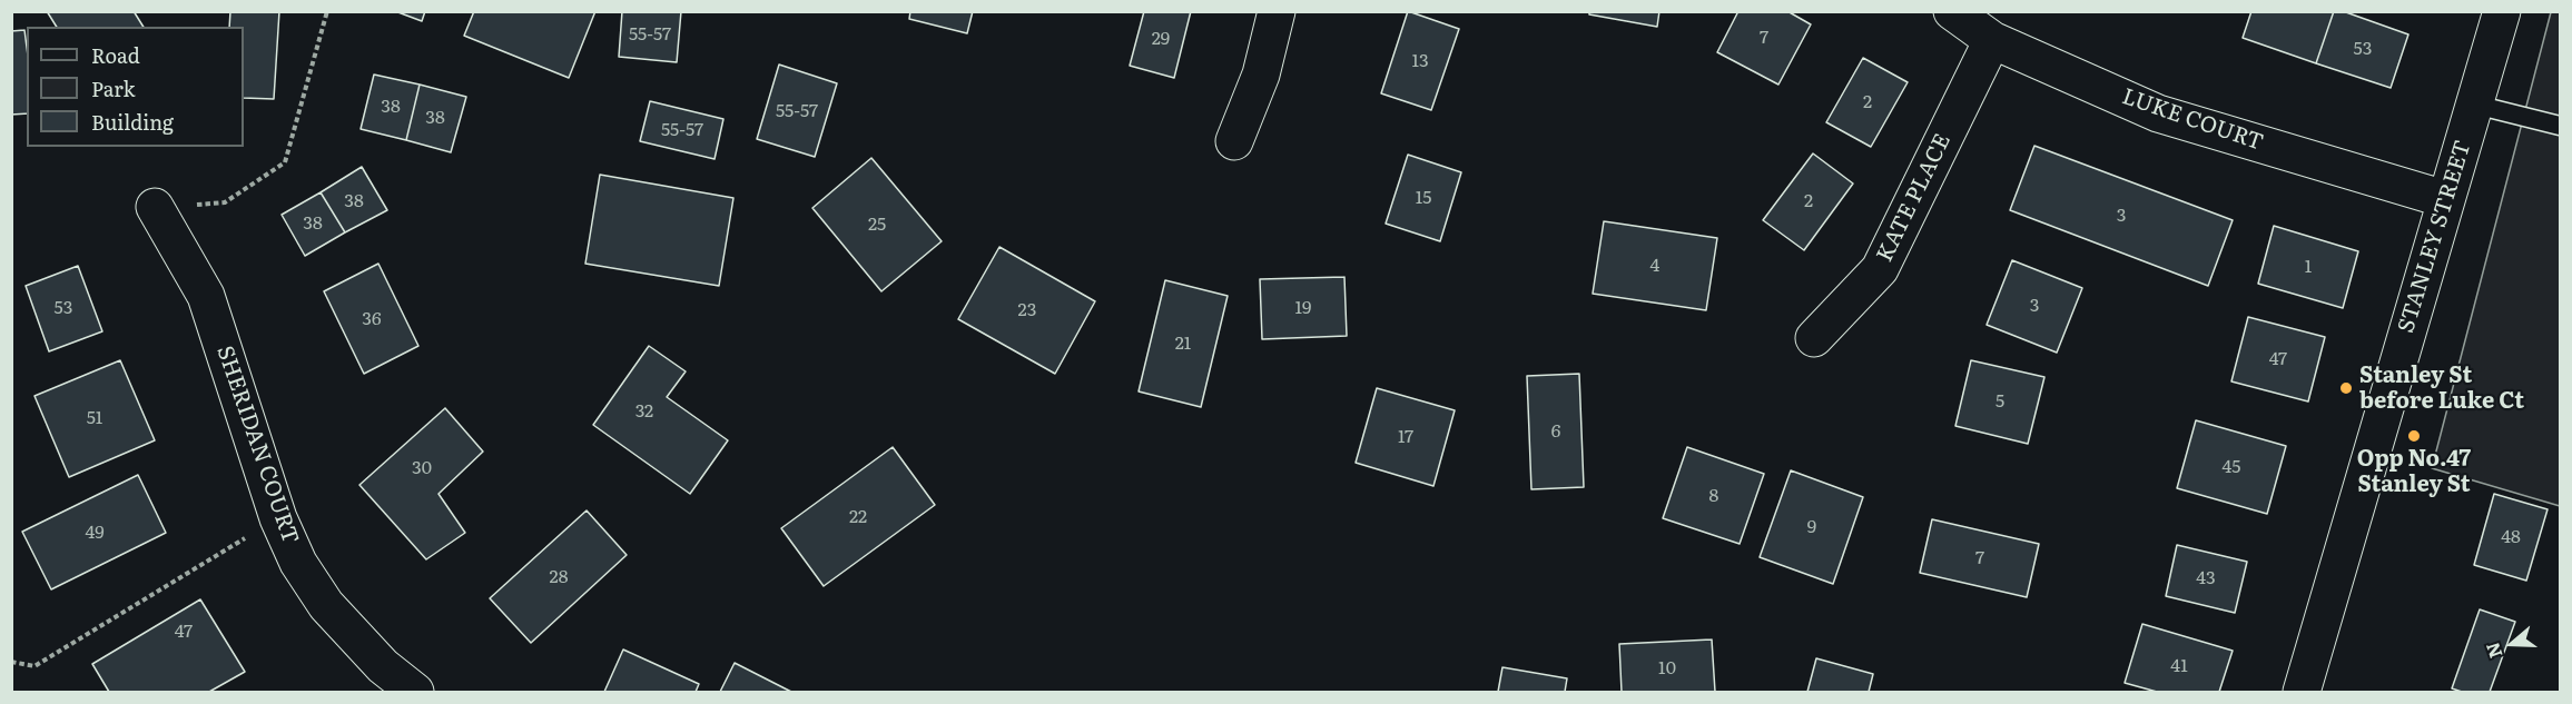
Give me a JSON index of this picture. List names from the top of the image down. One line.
{"streets":{"street":["LUKE COURT","KATE PLACE","STANLEY STREET","SHERIDAN COURT"]},"crossings":[["LUKE COURT","KATE PLACE"],["LUKE COURT","STANLEY STREET"]],"places":["Stanley St before Luke Ct","Opp No.47 Stanley St"],"house_numbers":["55-57","7","29","53","13","2","38","55-57","38","55-57","15","38","2","3","38","25","4","1","3","53","19","23","36","21","47","5","32","51","6","17","45","30","8","22","9","49","48","7","28","43","47","41","10"],"legend":["Road","Park","Building"],"north":"left"}
